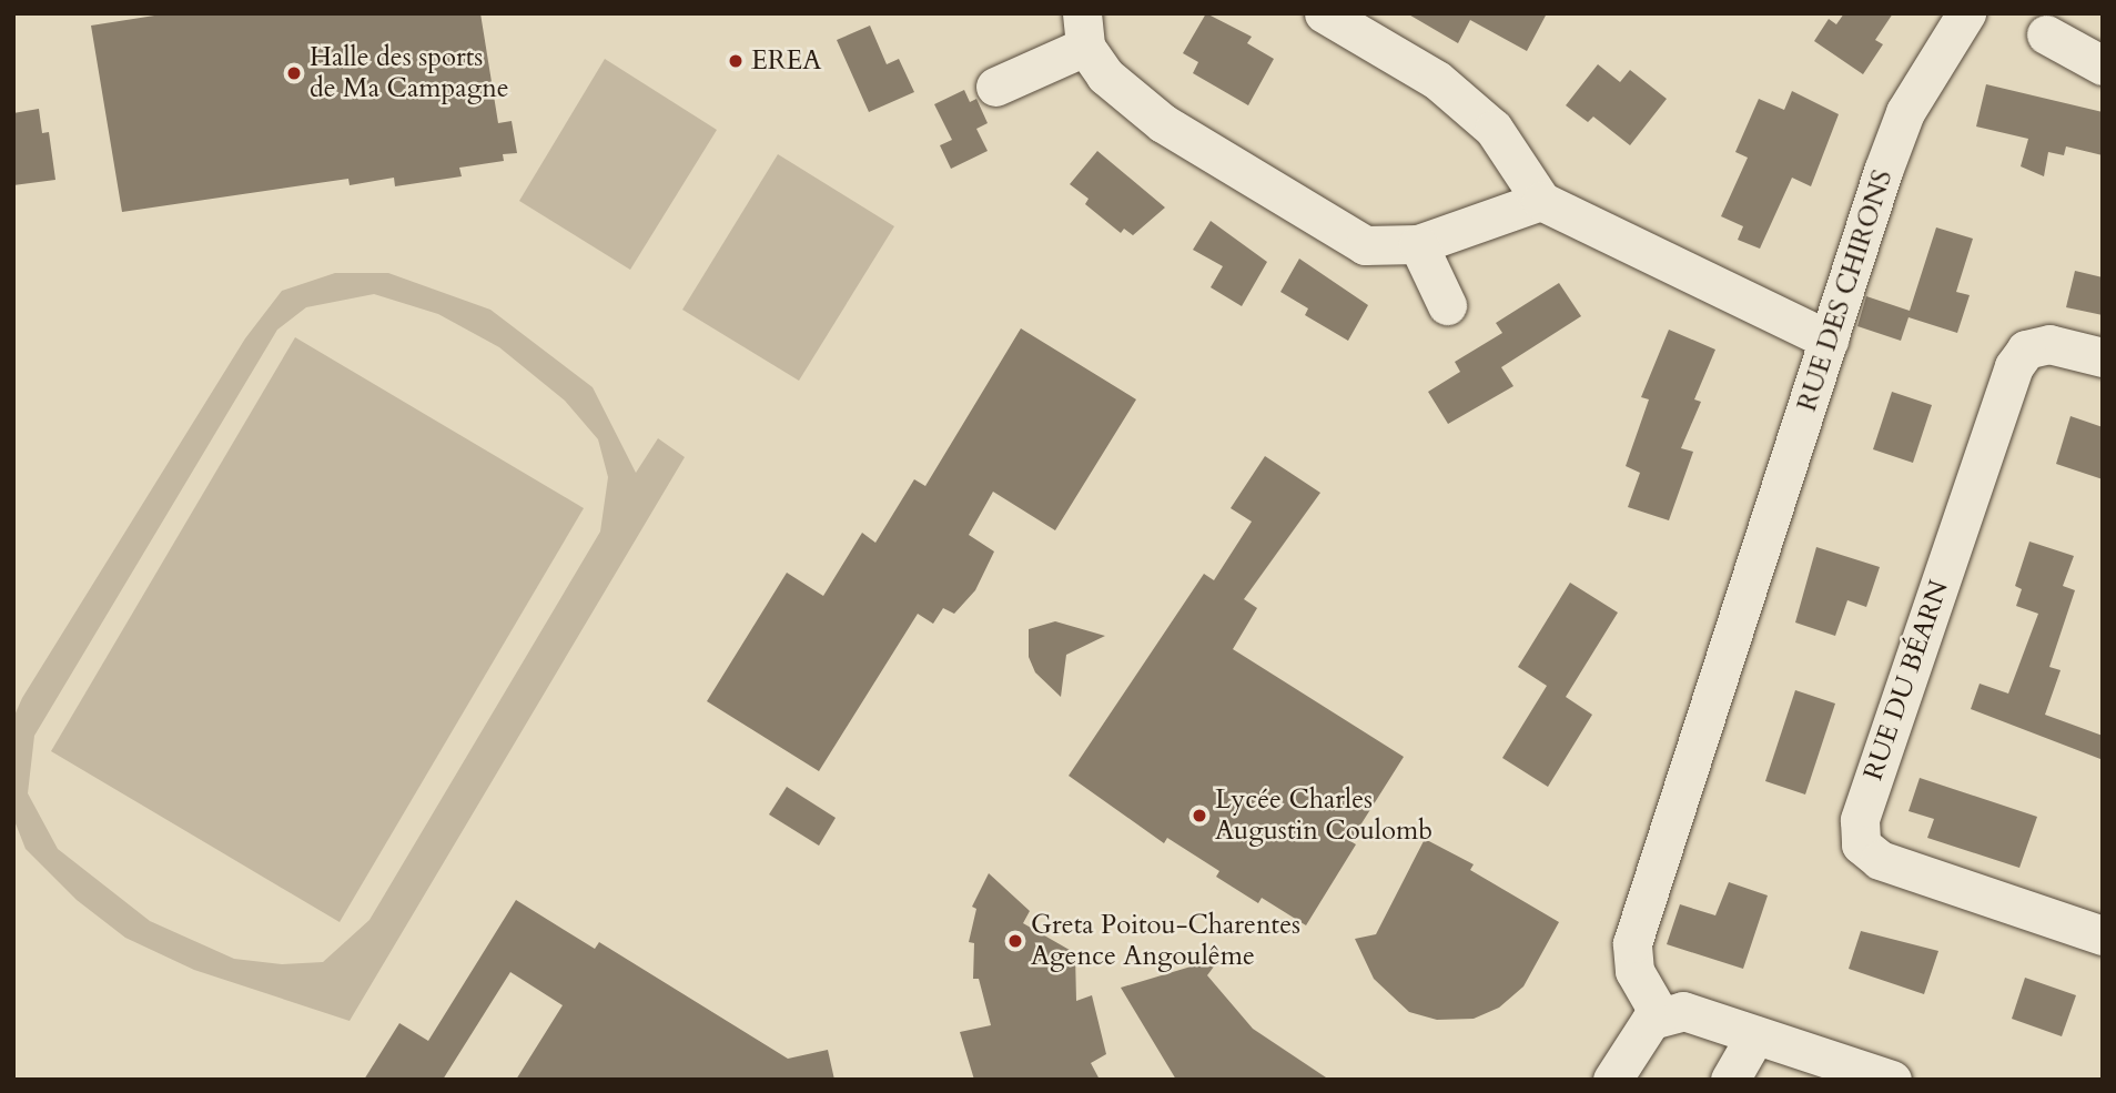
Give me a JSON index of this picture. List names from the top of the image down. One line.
{"streets":{"street":["RUE DES CHIRONS","RUE DU BÉARN"]},"places":["EREA","Halle des sports de Ma Campagne","Lycée Charles Augustin Coulomb","Greta Poitou-Charentes Agence Angoulême"]}
